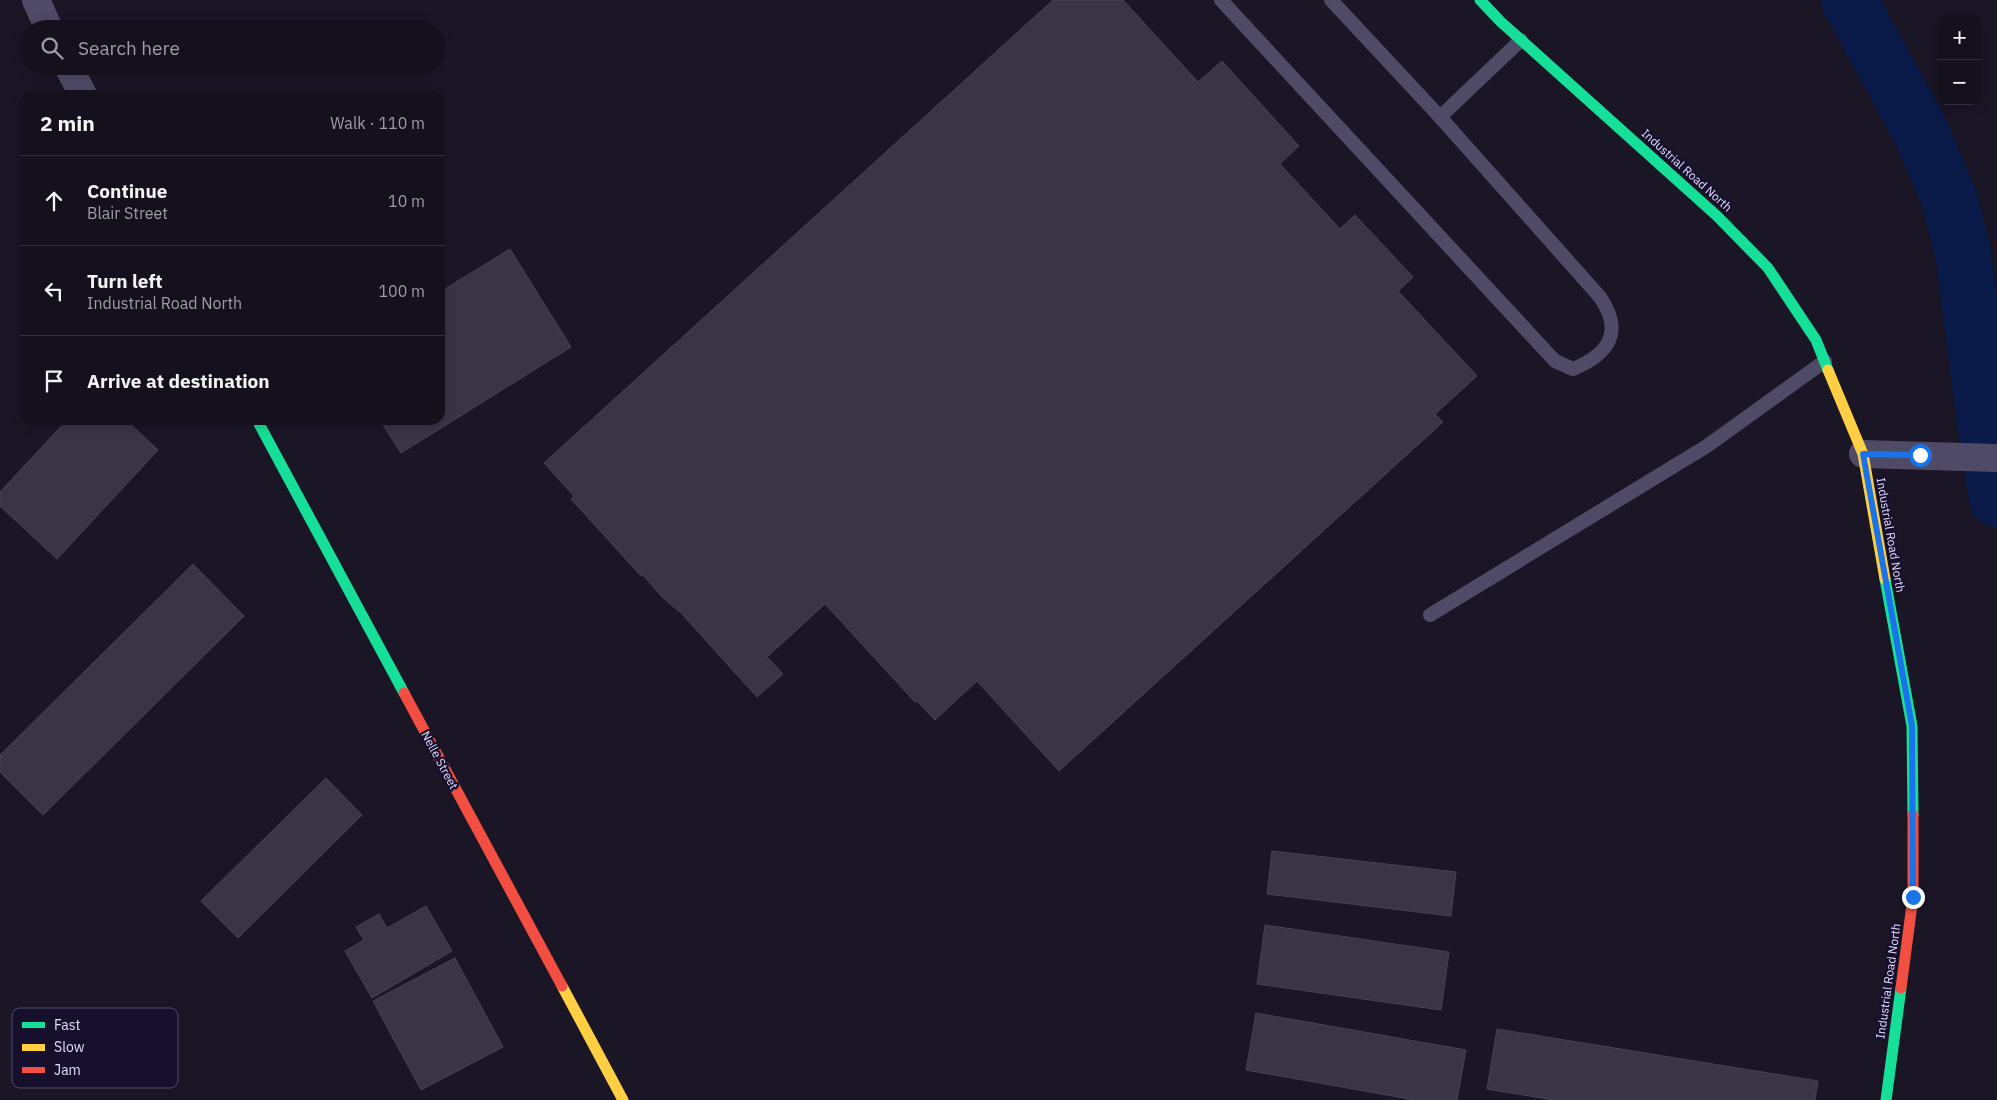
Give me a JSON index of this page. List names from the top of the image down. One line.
{"streets":{"street":["Industrial Road North","Nelle Street"]},"legend":["Fast","Slow","Jam"],"page":{"map_buttons":["+","−"],"search":"Search here","heading":["2 min","Walk · 110 m"],"list":[["Continue","Blair Street","10 m"],["Turn left","Industrial Road North","100 m"],"Arrive at destination"]}}
